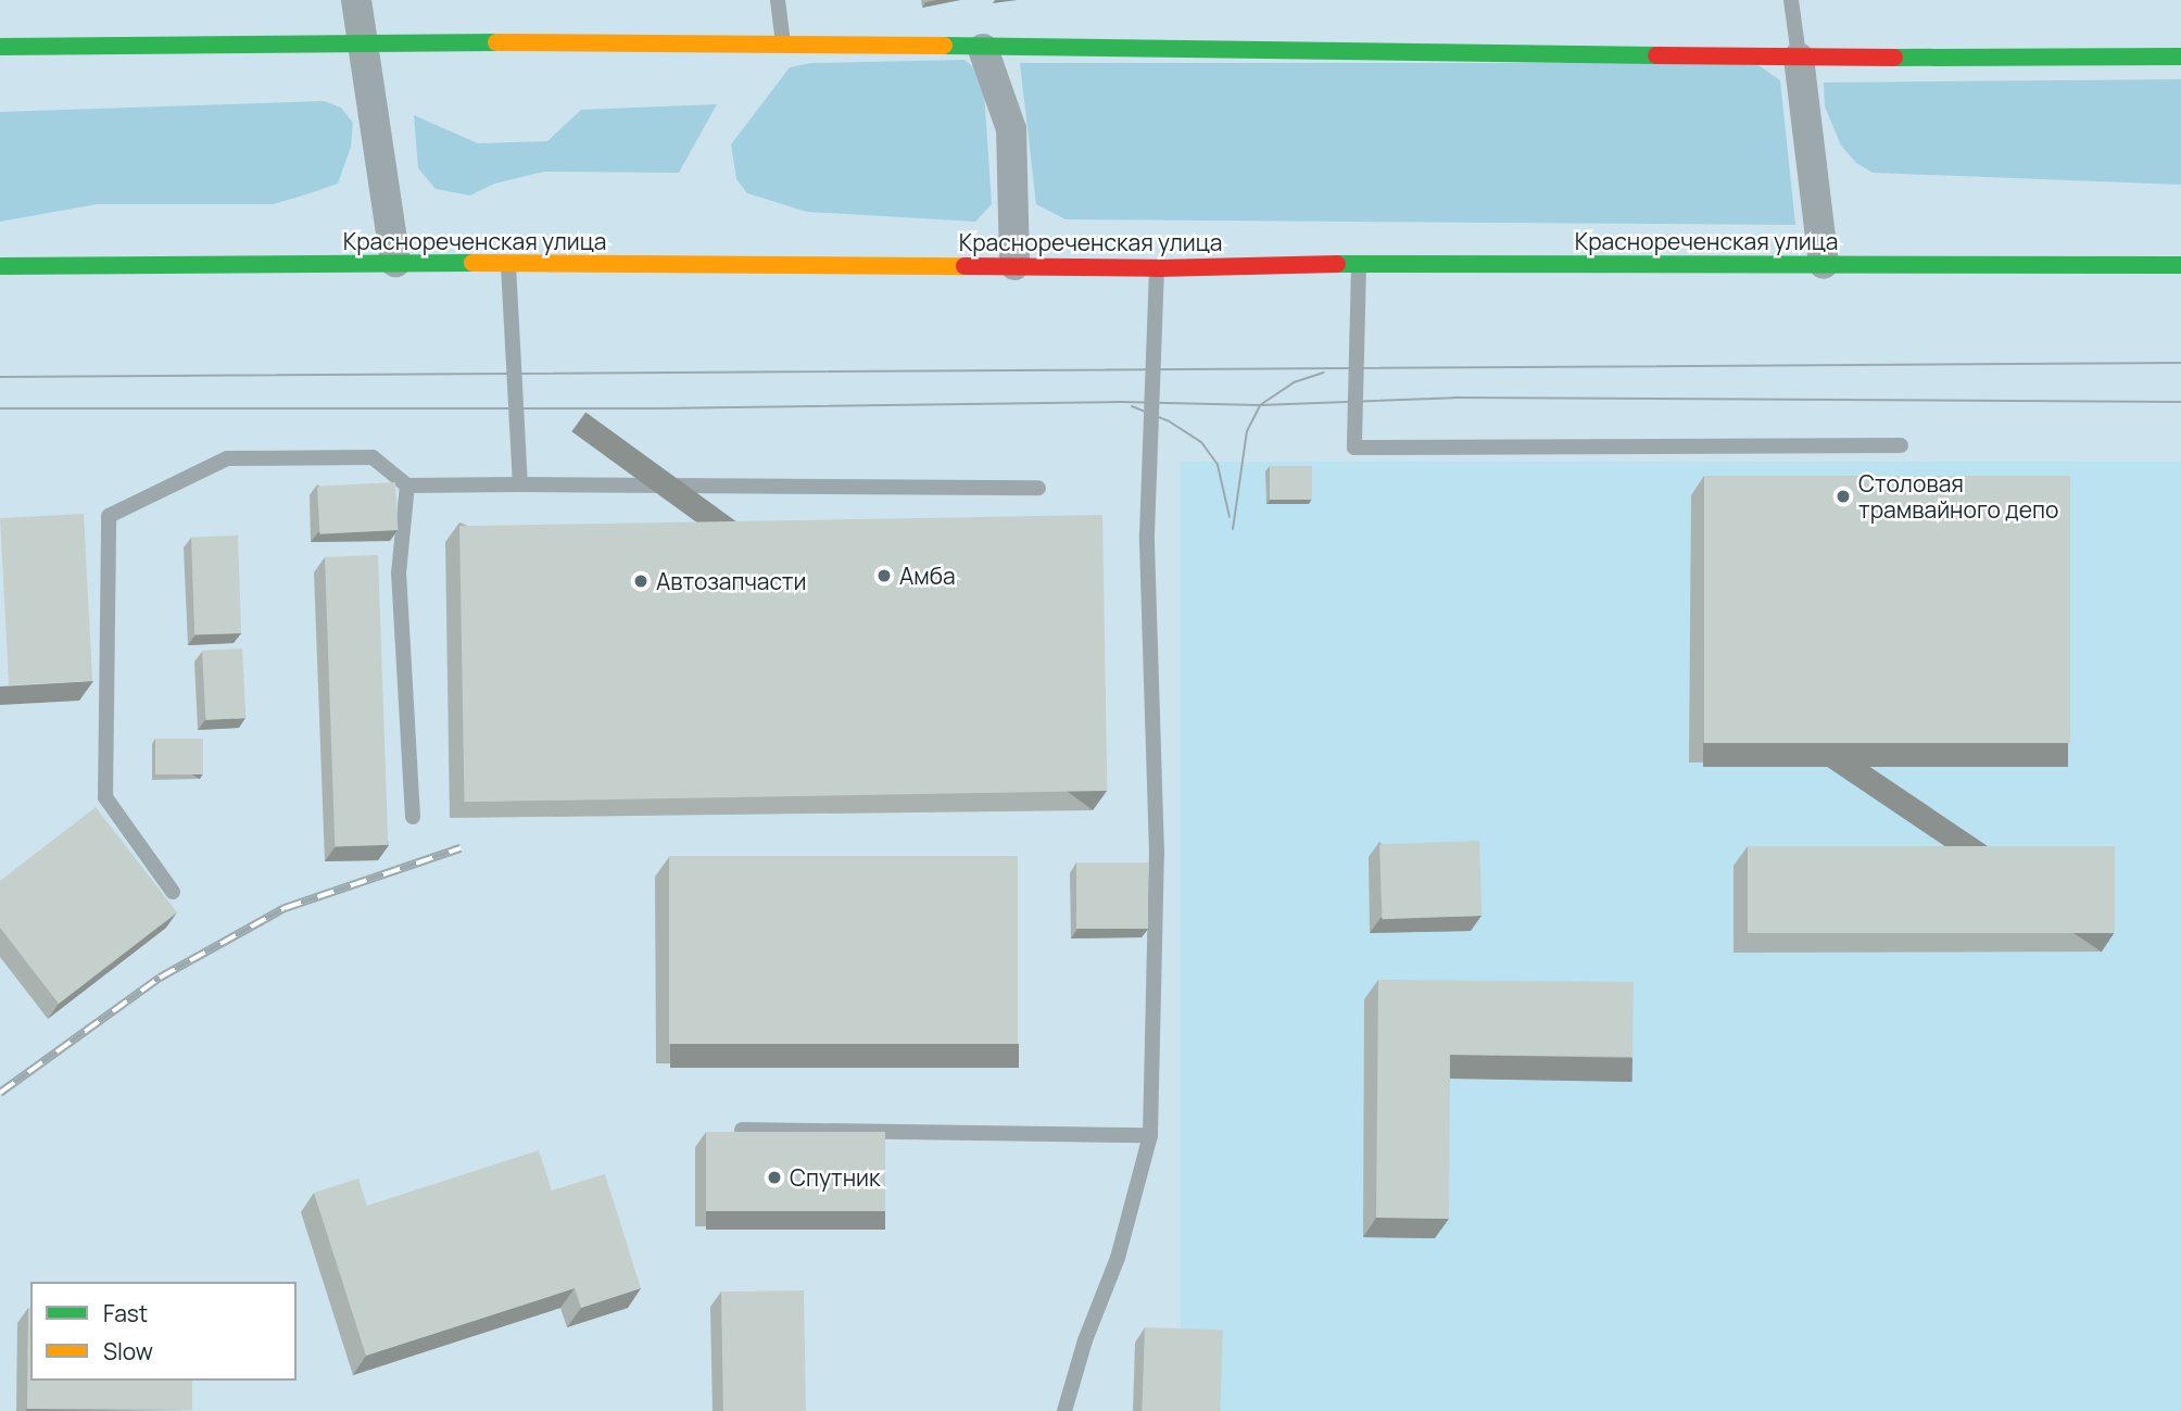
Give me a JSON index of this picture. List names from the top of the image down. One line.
{"streets":{"street":["Краснореченская улица"]},"places":["Столовая трамвайного депо","Амба","Автозапчасти","Спутник"],"legend":["Fast","Slow"]}
